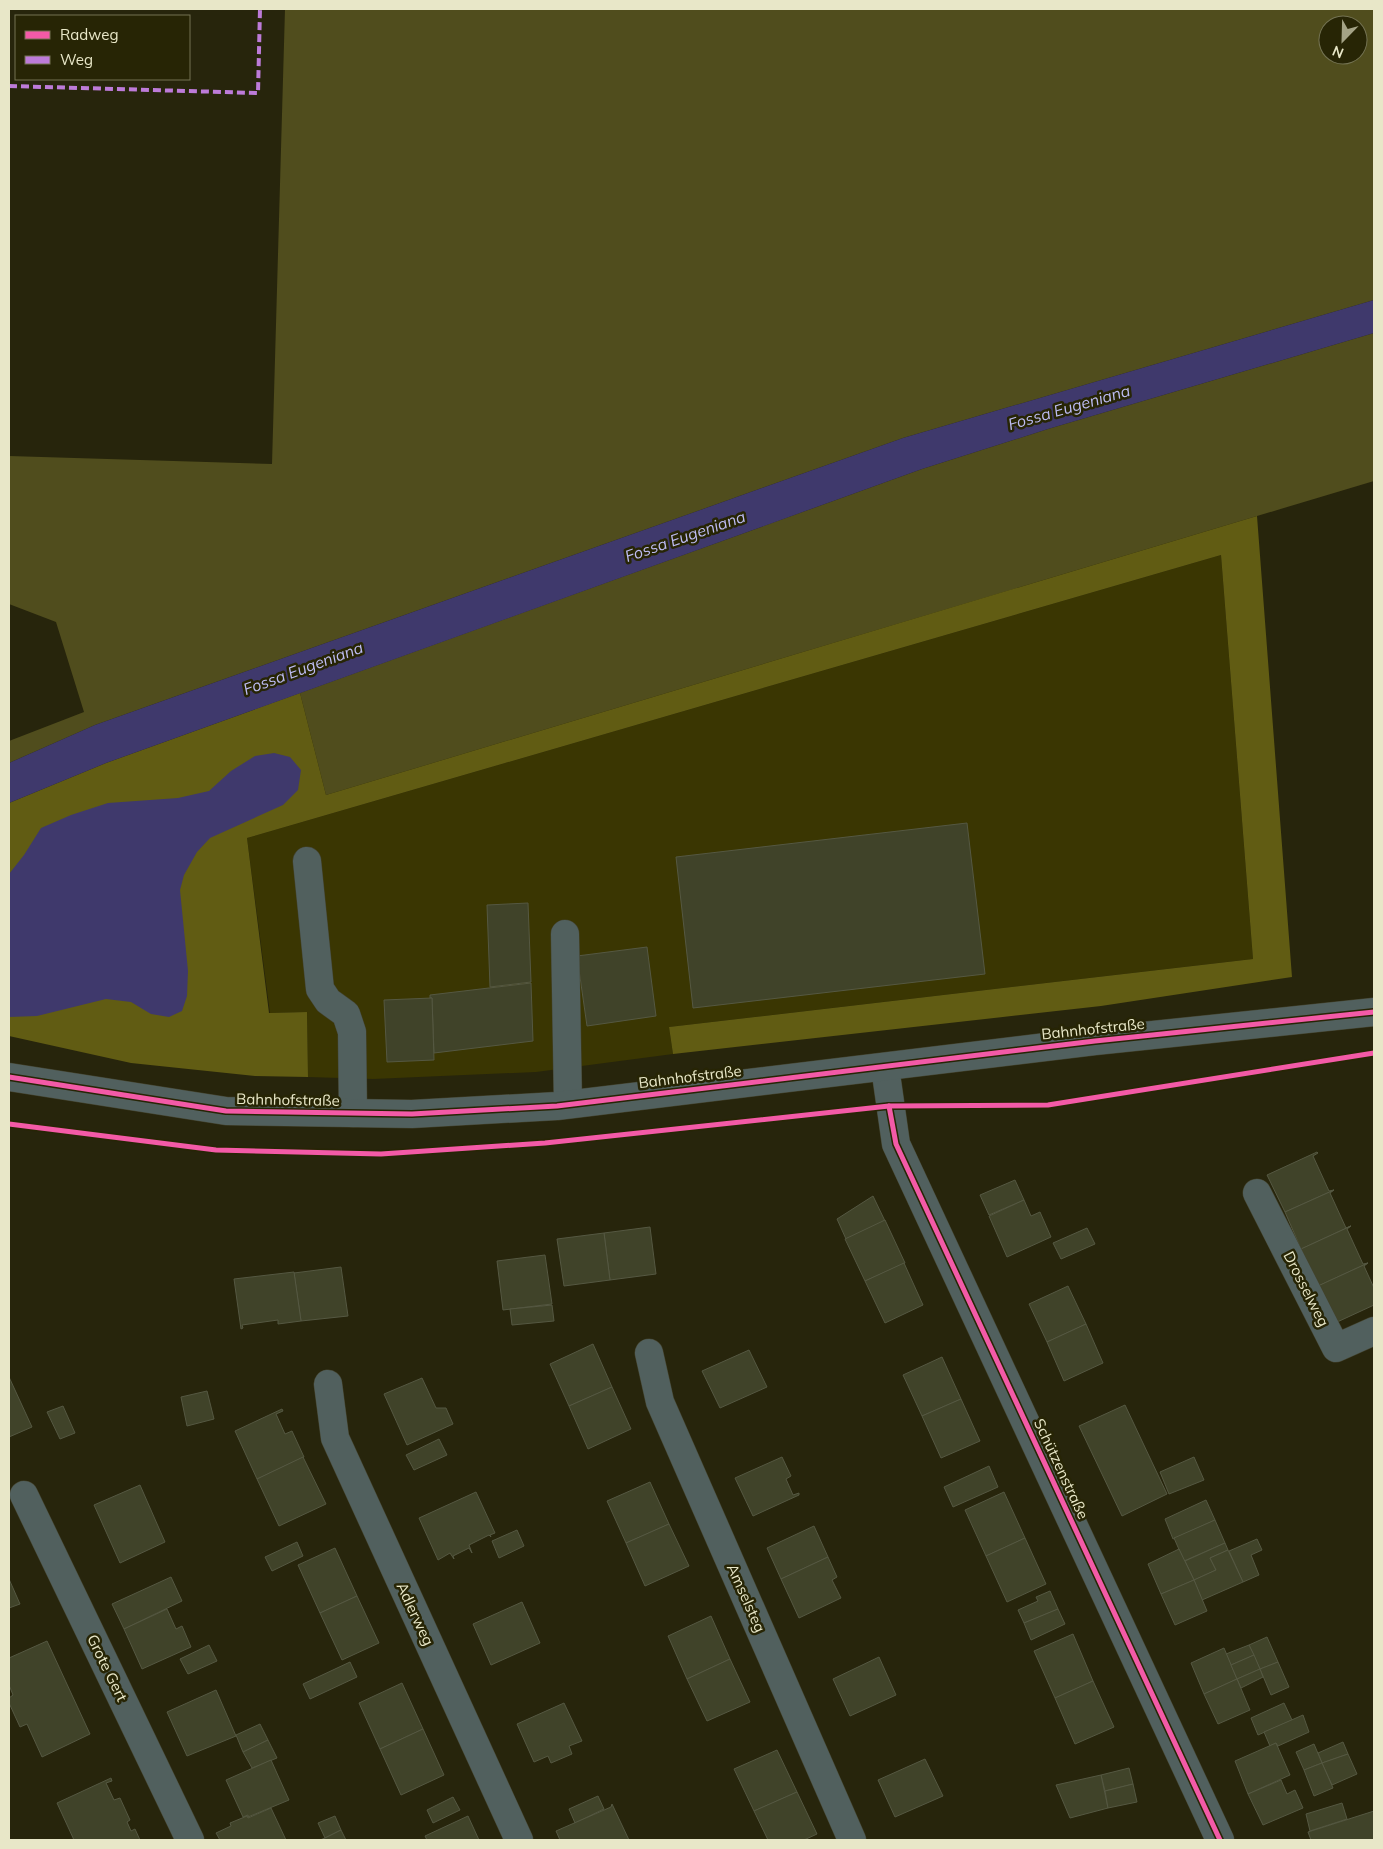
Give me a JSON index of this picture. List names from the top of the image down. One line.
{"streets":{"street":["Bahnhofstraße","Drosselweg","Schützenstraße","Amselsteg","Adlerweg","Grote Gert"]},"crossings":[["Bahnhofstraße","Schützenstraße"]],"water":["Fossa Eugeniana"],"legend":["Radweg","Weg"],"north":"bottom left"}
